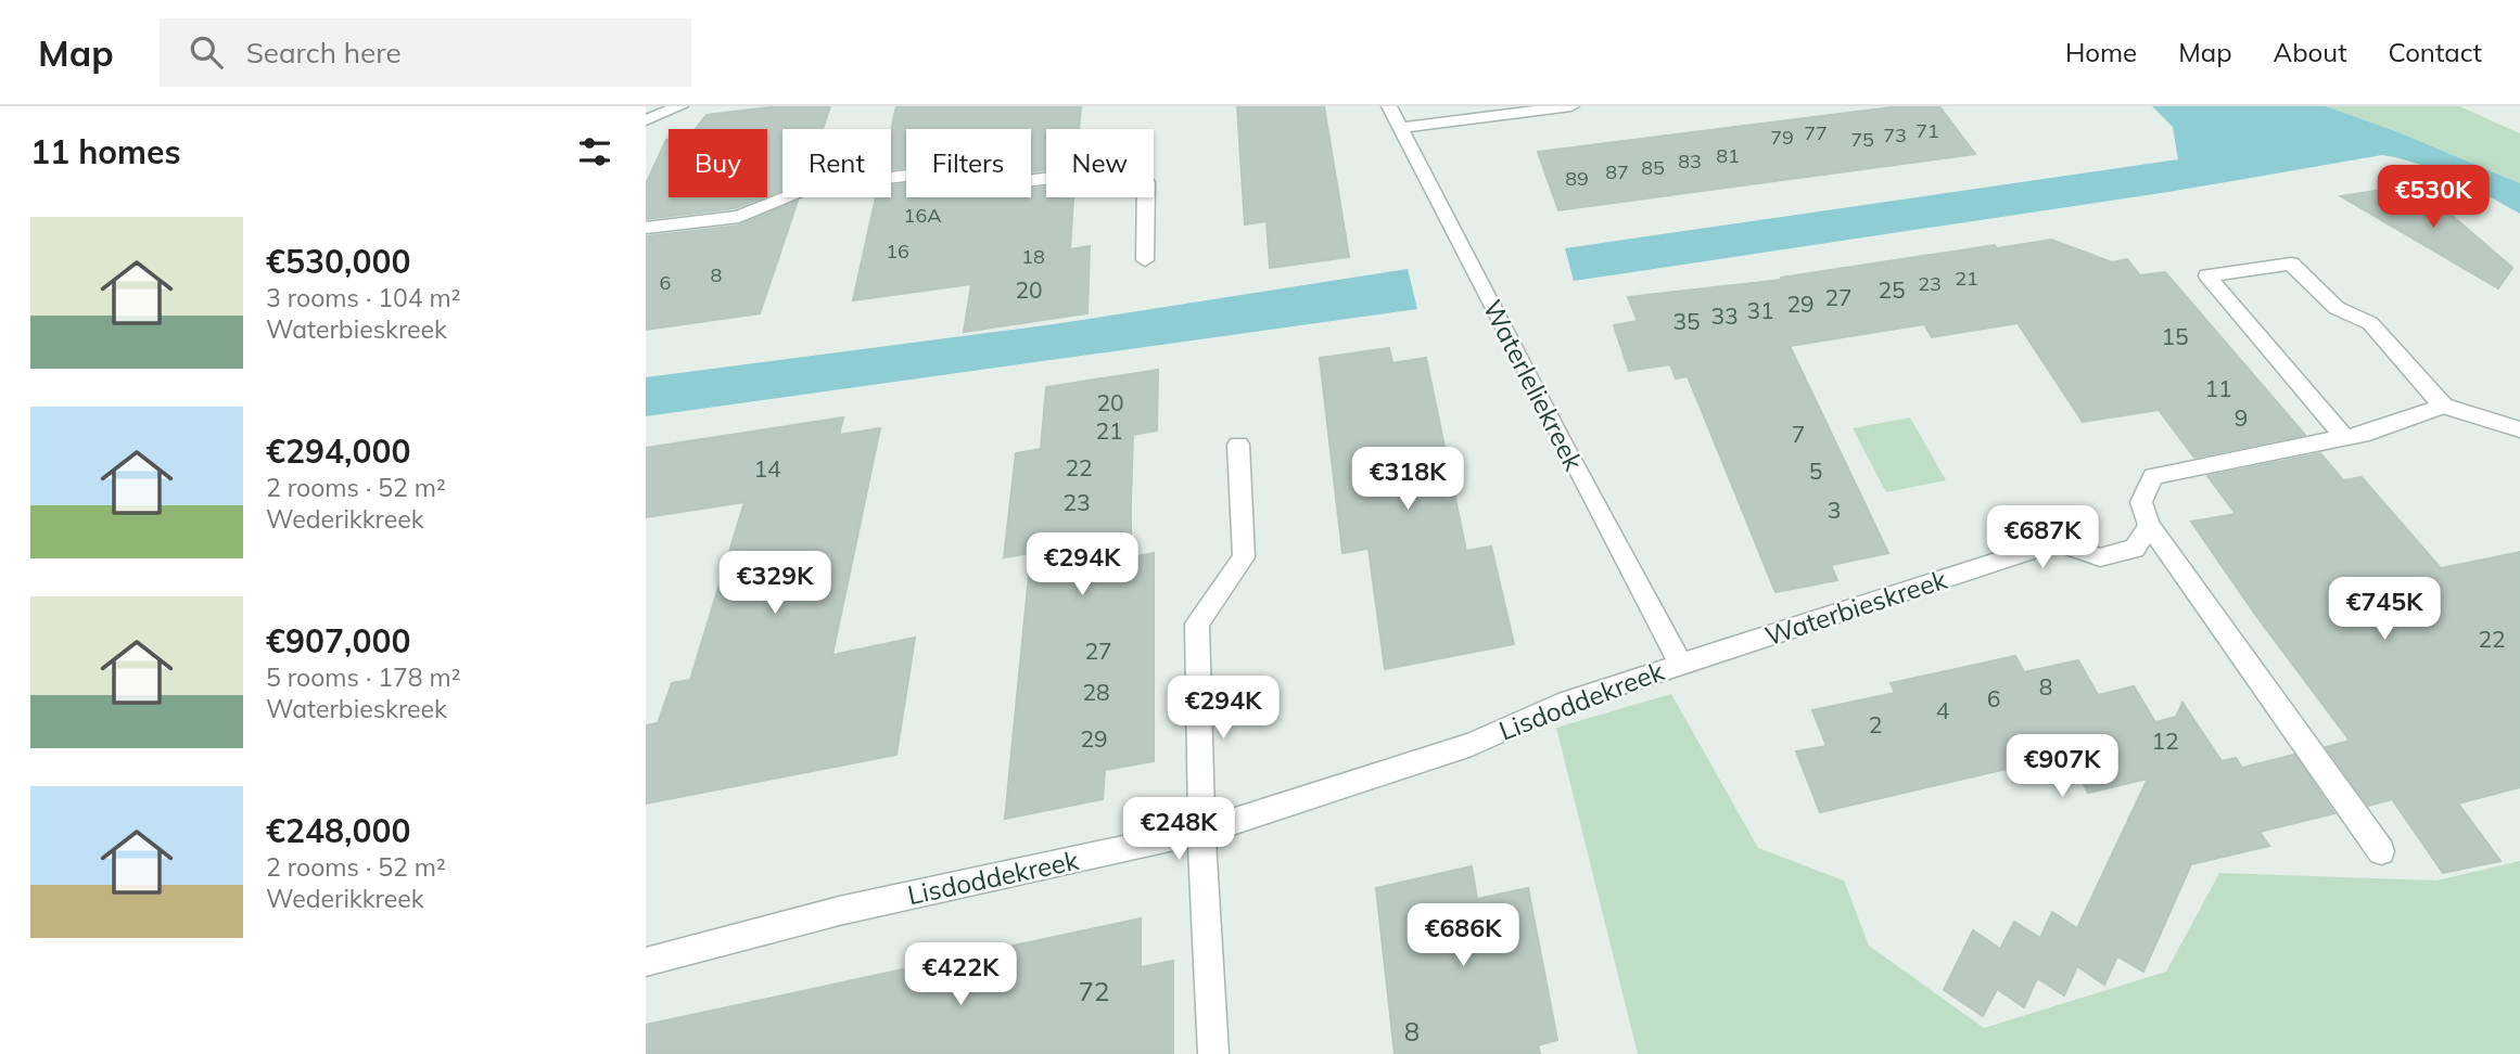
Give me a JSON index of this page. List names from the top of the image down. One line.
{"streets":{"street":["Waterleliekreek","Waterbieskreek","Lisdoddekreek"]},"crossings":[["Waterleliekreek","Waterbieskreek"],["Waterleliekreek","Lisdoddekreek"],["Waterbieskreek","Lisdoddekreek"]],"house_numbers":["71","77","73","79","75","81","83","85","87","89","16A","16","18","8","21","6","23","20","25","27","29","31","33","35","15","11","20","9","21","7","22","14","5","23","3","22","27","8","28","6","4","2","29","12","72","8"],"page":{"header":"Map","search":"Search here","nav":["Home","Map","About","Contact"],"heading":"11 homes","chip":["Buy","Rent","Filters","New"],"price":["€530K","€318K","€687K","€294K","€329K","€745K","€294K","€907K","€248K","€686K","€422K"],"list":[{"name":"€530,000","note":"3 rooms · 104 m² · Waterbieskreek"},{"name":"€294,000","note":"2 rooms · 52 m² · Wederikkreek"},{"name":"€907,000","note":"5 rooms · 178 m² · Waterbieskreek"},{"name":"€248,000","note":"2 rooms · 52 m² · Wederikkreek"}]}}
